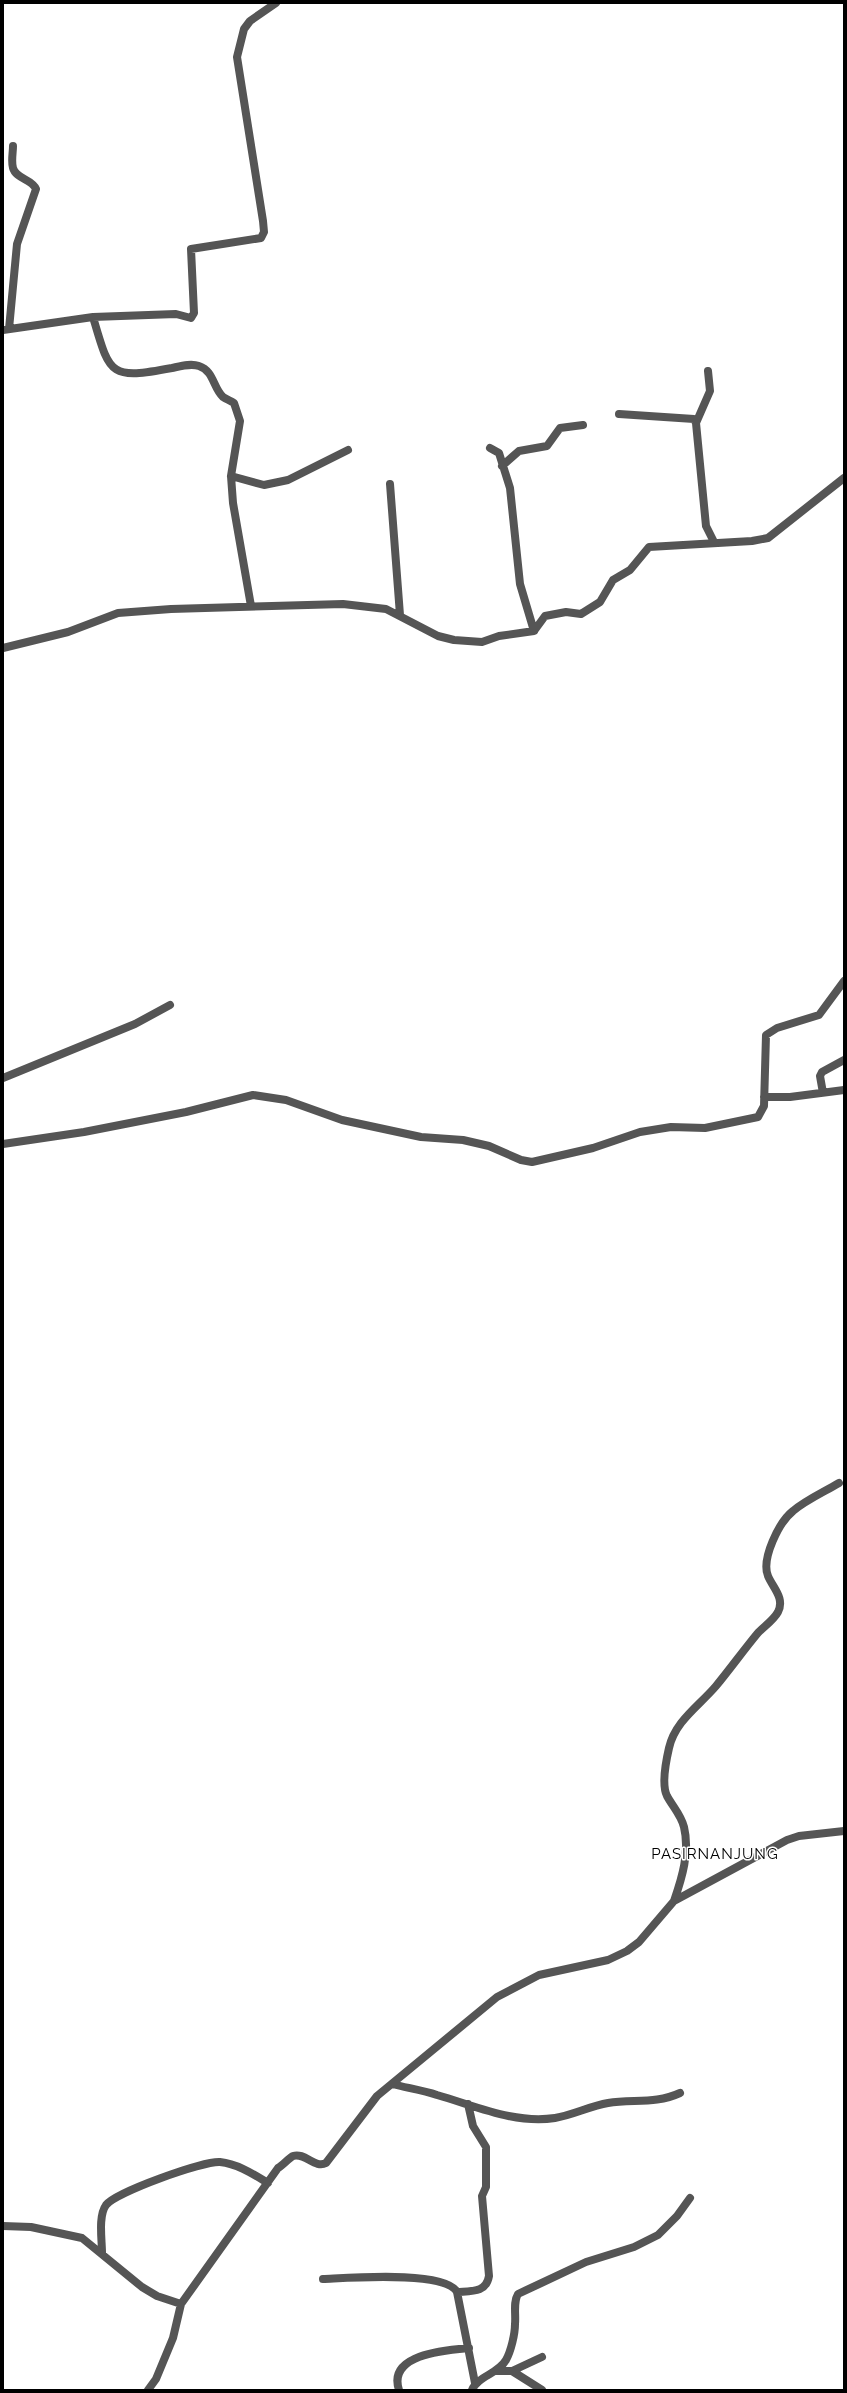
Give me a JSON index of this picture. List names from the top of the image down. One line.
{"districts":["PASIRNANJUNG"]}
